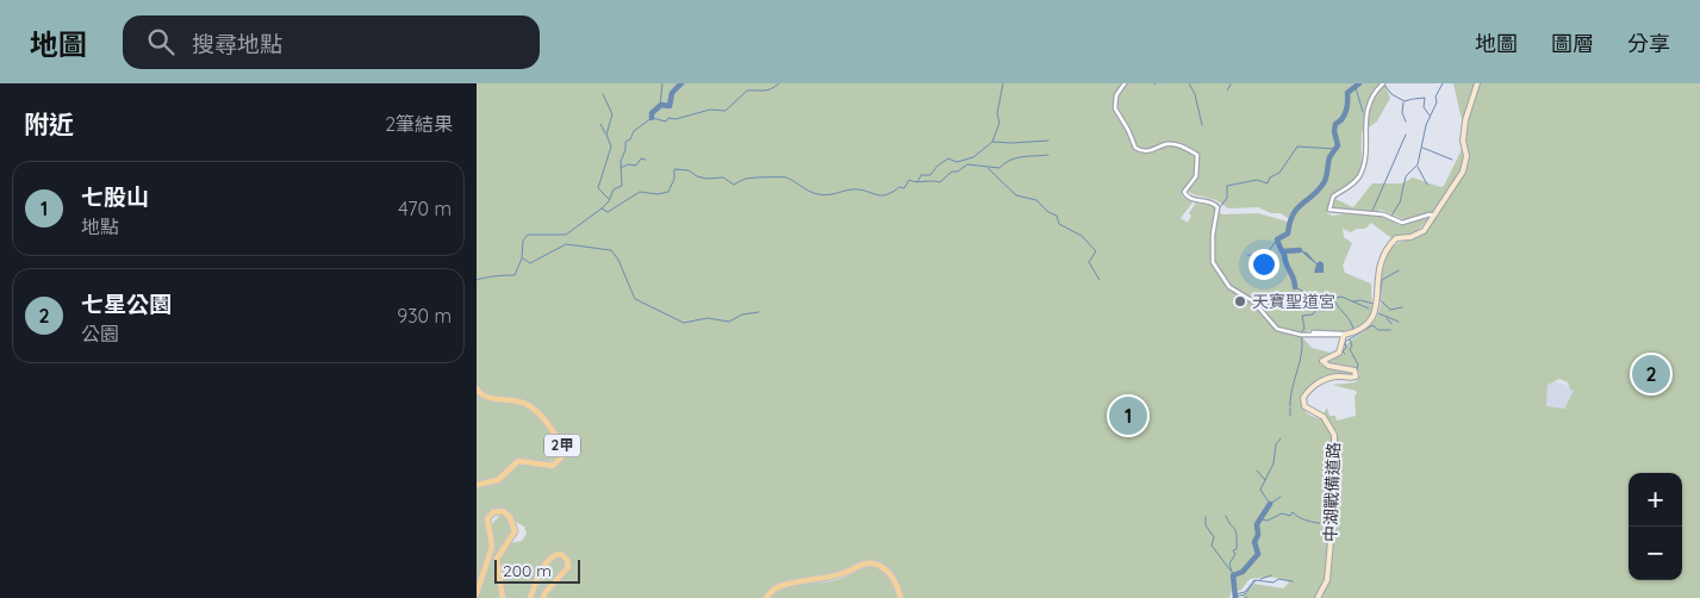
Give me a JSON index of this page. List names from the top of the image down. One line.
{"streets":{"main road":["2甲"],"street":["中湖戰備道路"]},"places":["天寶聖道宮"],"scale_bar":"200 m","page":{"header":"地圖","search":"搜尋地點","nav":["地圖","圖層","分享"],"heading":["附近","2筆結果"],"list":[{"mark":"1","name":"七股山","note":"地點","value":"470 m"},{"mark":"2","name":"七星公園","note":"公園","value":"930 m"}],"pins":["2","1"],"map_buttons":["+","−"],"scale":"200 m"}}
